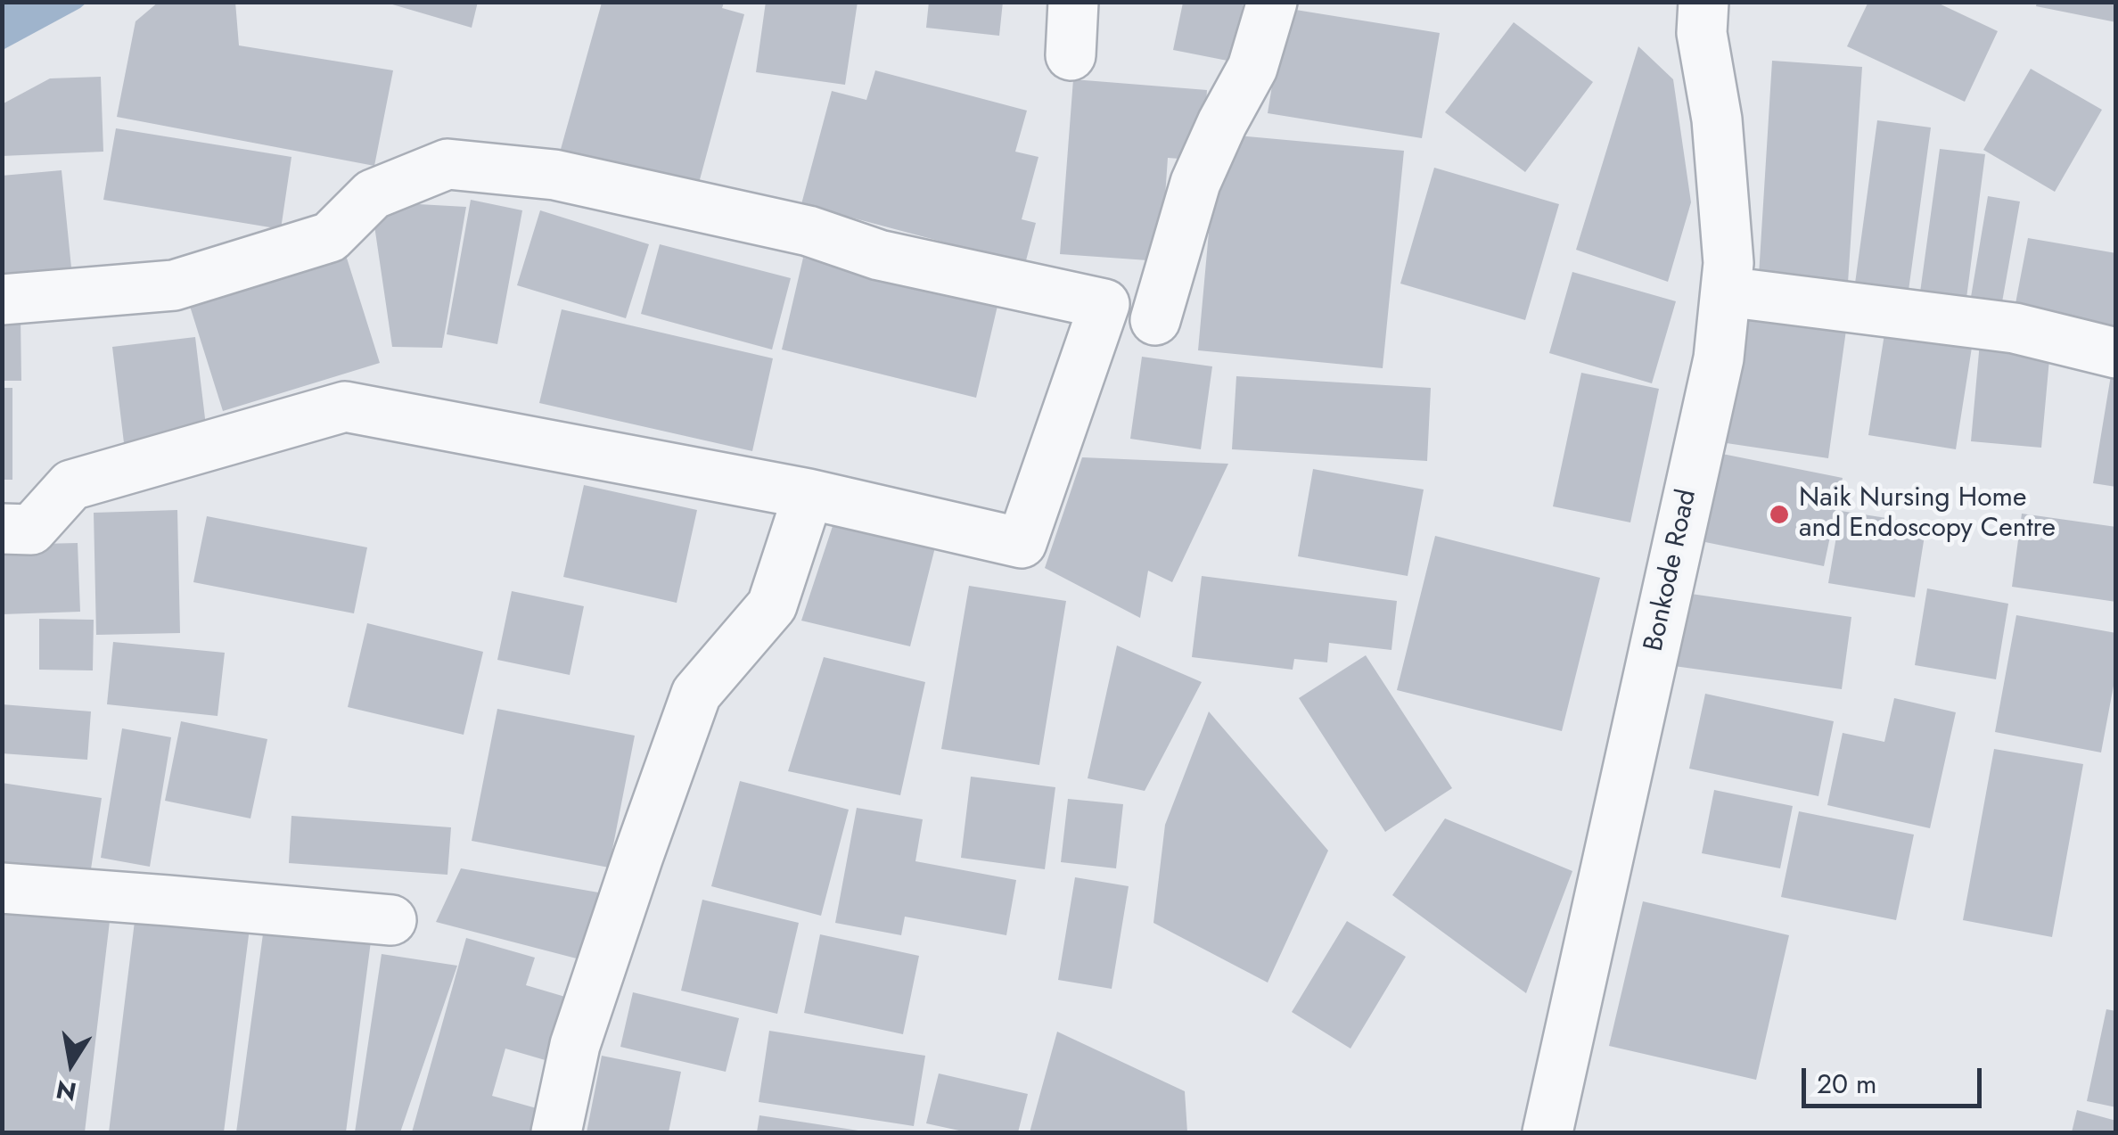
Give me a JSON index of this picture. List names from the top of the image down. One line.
{"streets":{"street":["Bonkode Road"]},"places":["Naik Nursing Home and Endoscopy Centre"],"scale_bar":"20 m","north":"bottom"}
